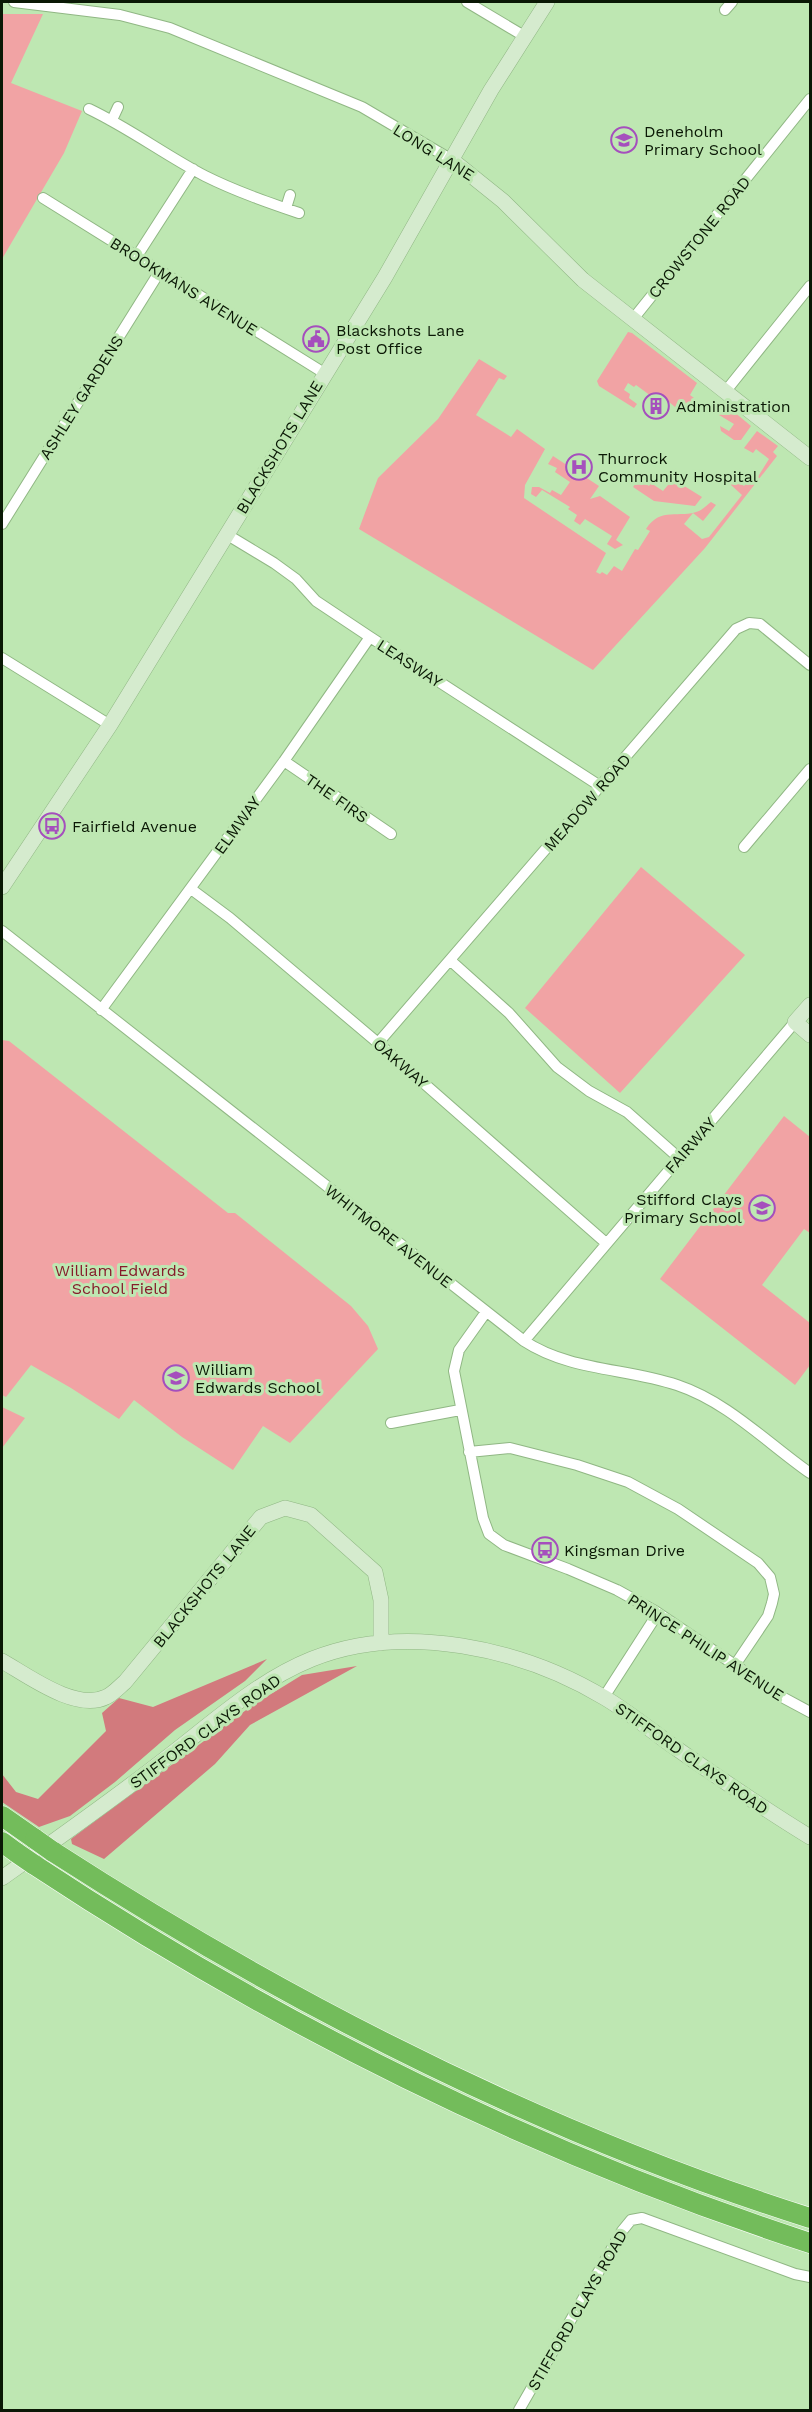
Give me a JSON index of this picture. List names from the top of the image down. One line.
{"streets":{"street":["LONG LANE","CROWSTONE ROAD","BROOKMANS AVENUE","ASHLEY GARDENS","BLACKSHOTS LANE","LEASWAY","THE FIRS","MEADOW ROAD","ELMWAY","OAKWAY","FAIRWAY","WHITMORE AVENUE","PRINCE PHILIP AVENUE","STIFFORD CLAYS ROAD"]},"crossings":[["LONG LANE","CROWSTONE ROAD"],["LONG LANE","BLACKSHOTS LANE"],["BROOKMANS AVENUE","ASHLEY GARDENS"],["BROOKMANS AVENUE","BLACKSHOTS LANE"],["BLACKSHOTS LANE","LEASWAY"],["BLACKSHOTS LANE","STIFFORD CLAYS ROAD"],["LEASWAY","MEADOW ROAD"],["LEASWAY","ELMWAY"],["THE FIRS","ELMWAY"],["MEADOW ROAD","OAKWAY"],["ELMWAY","OAKWAY"],["ELMWAY","WHITMORE AVENUE"],["OAKWAY","FAIRWAY"],["FAIRWAY","WHITMORE AVENUE"],["WHITMORE AVENUE","PRINCE PHILIP AVENUE"]],"parks":["William Edwards School Field"],"places":{"school or university":["Deneholm Primary School","Stifford Clays Primary School","William Edwards School"],"public building":["Blackshots Lane Post Office"],"building":["Administration"],"hospital":["Thurrock Community Hospital"],"bus stop":["Fairfield Avenue","Kingsman Drive"]}}
